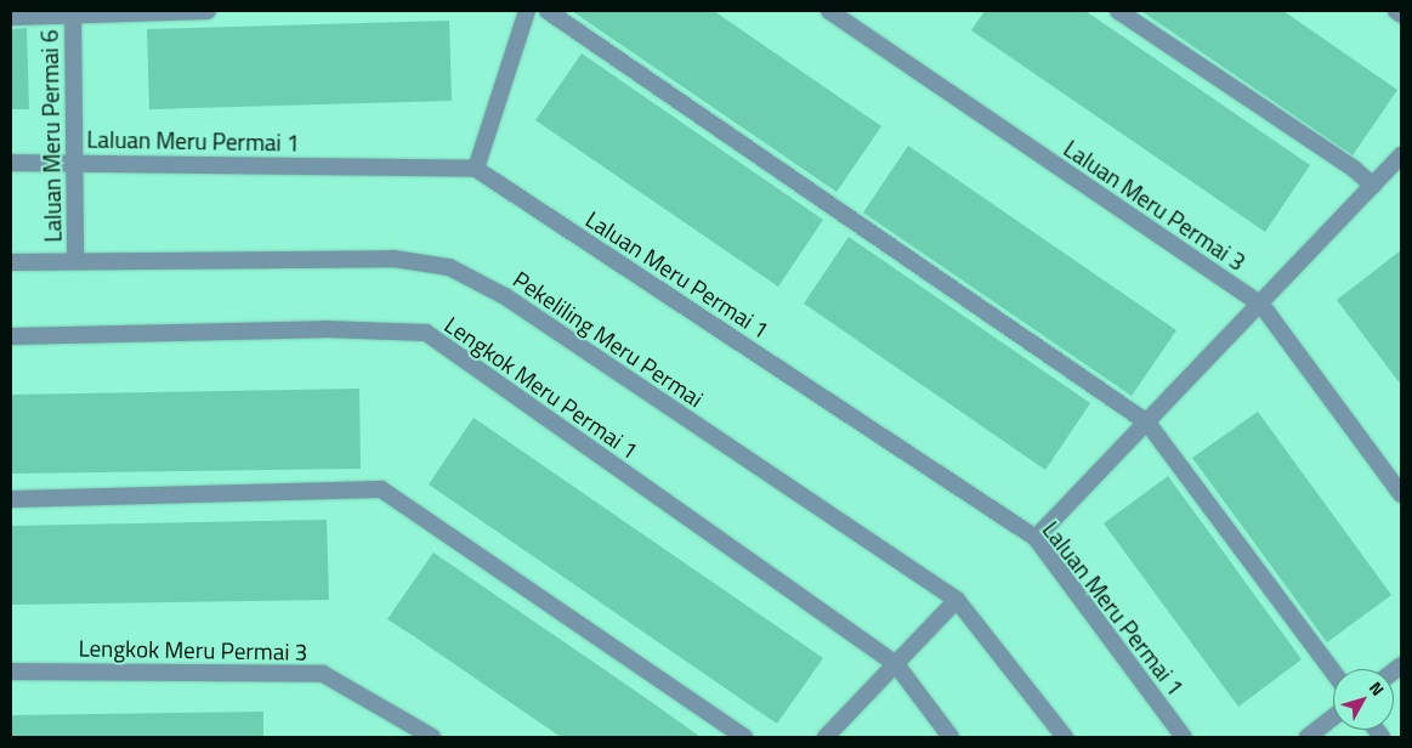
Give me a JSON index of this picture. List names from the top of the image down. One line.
{"streets":{"street":["Laluan Meru Permai 6","Laluan Meru Permai 1","Laluan Meru Permai 3","Pekeliling Meru Permai","Lengkok Meru Permai 1","Lengkok Meru Permai 3"]},"crossings":[["Laluan Meru Permai 6","Laluan Meru Permai 1"],["Laluan Meru Permai 6","Pekeliling Meru Permai"]],"north":"top right"}
